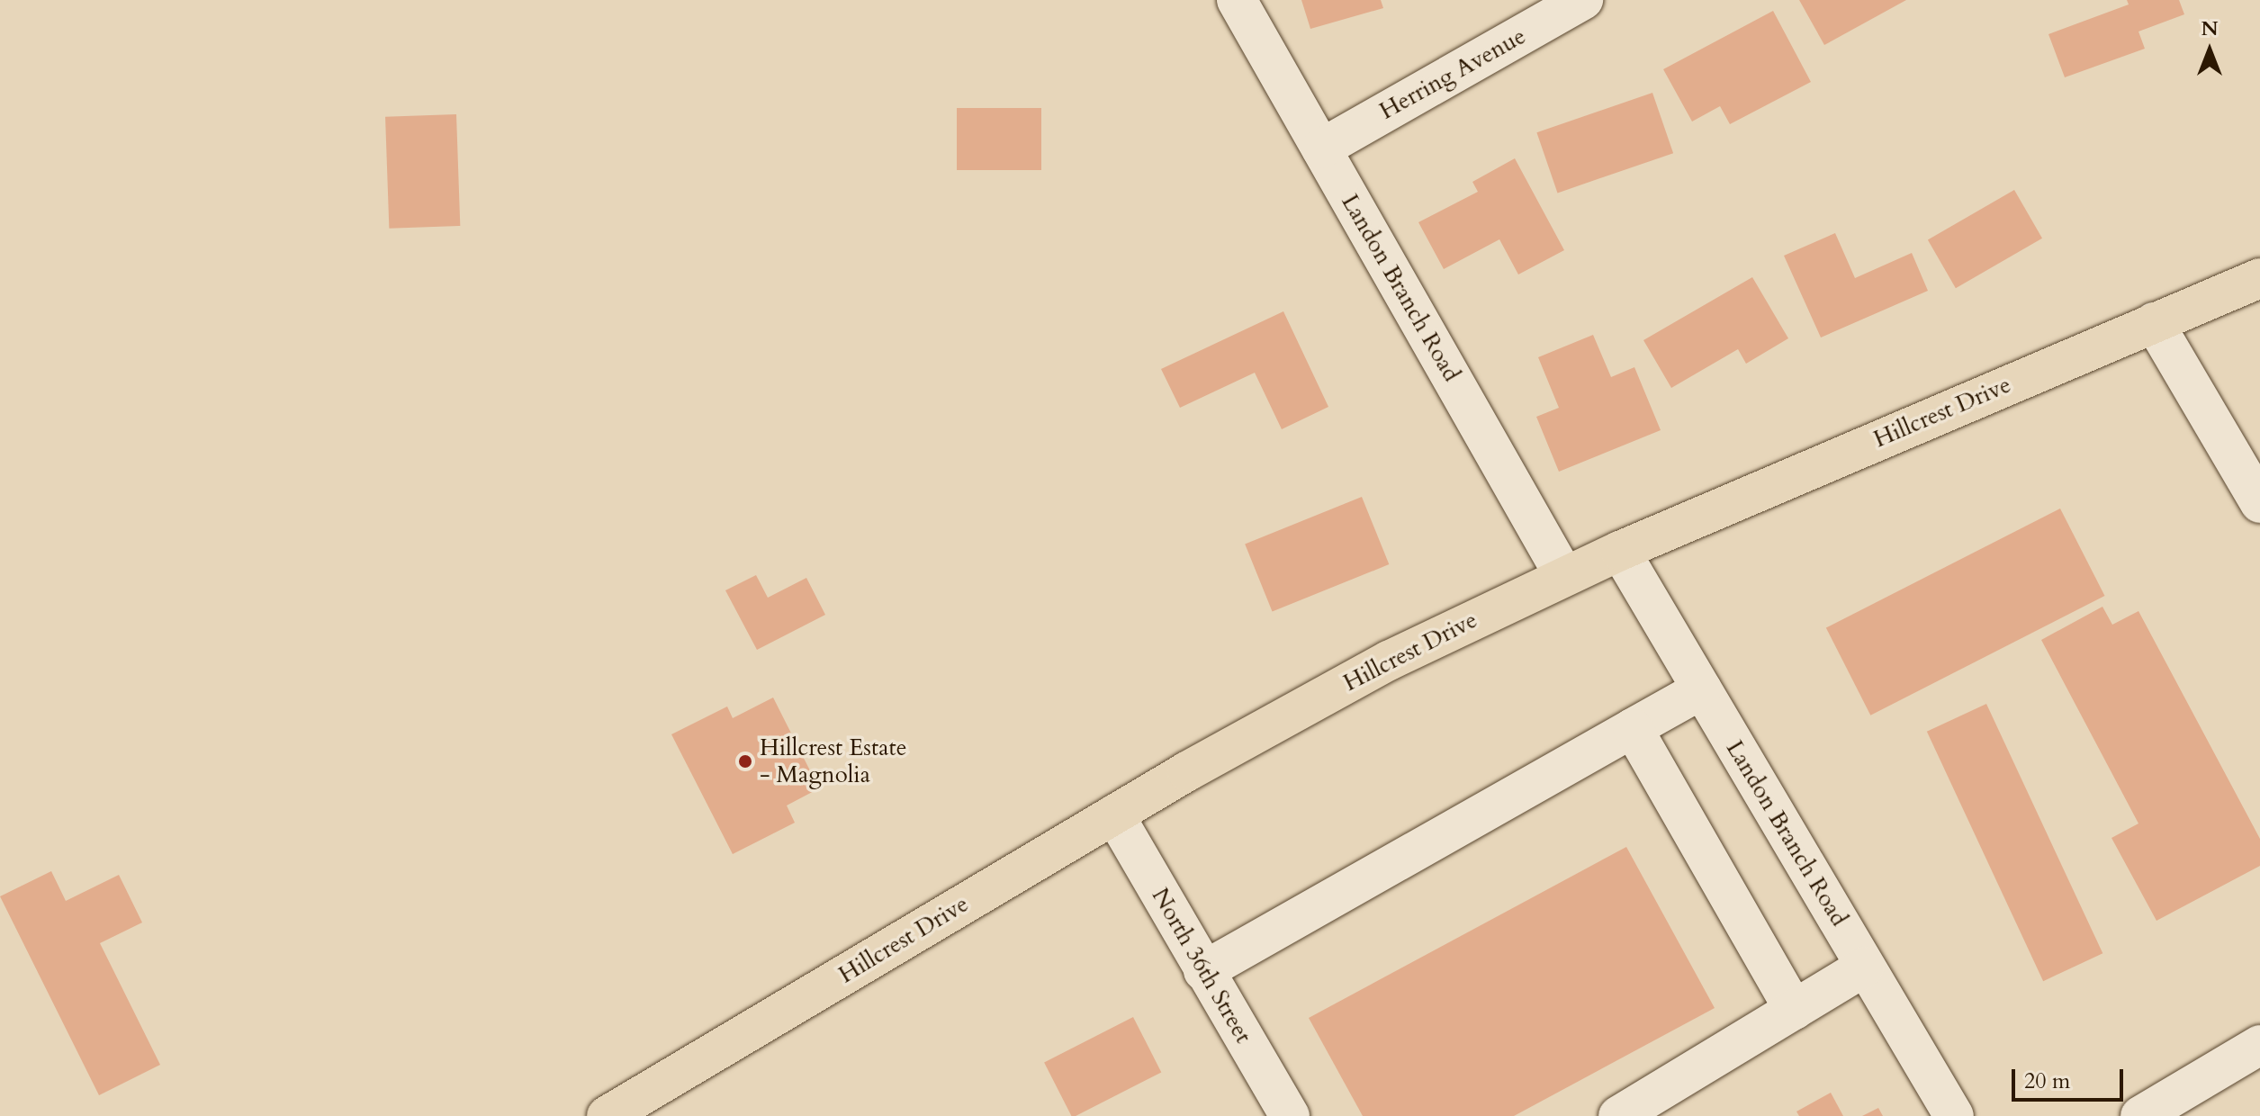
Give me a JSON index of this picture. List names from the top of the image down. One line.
{"streets":{"main road":["Hillcrest Drive"],"street":["Herring Avenue","Landon Branch Road","North 36th Street"]},"crossings":[["Herring Avenue","Landon Branch Road"],["Landon Branch Road","Hillcrest Drive"],["Hillcrest Drive","North 36th Street"]],"places":["Hillcrest Estate - Magnolia"],"scale_bar":"20 m","north":"top"}
